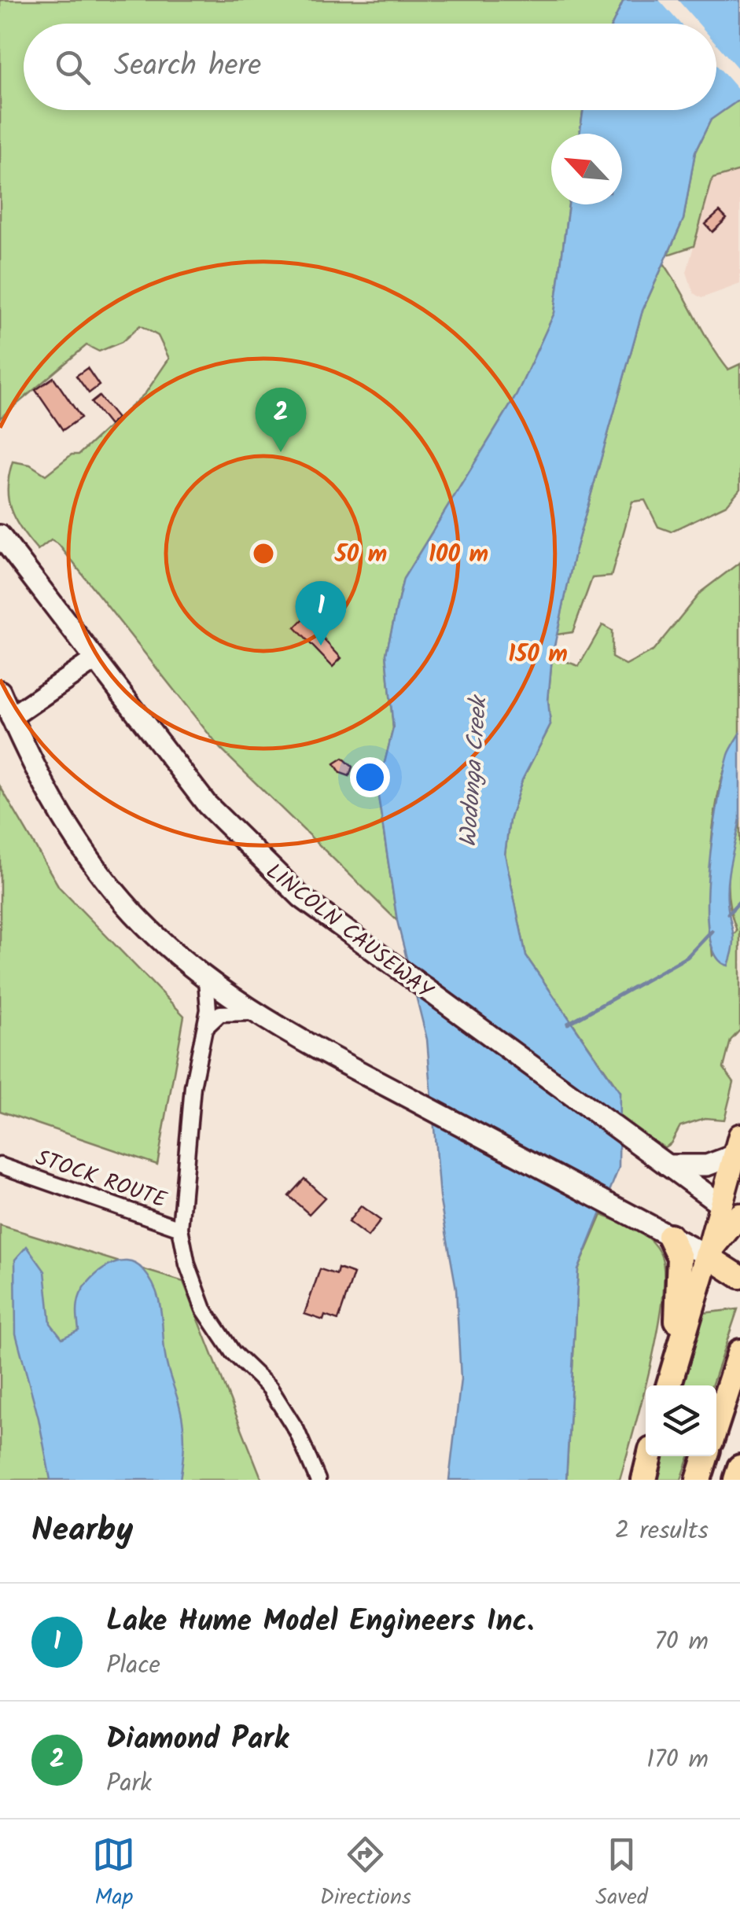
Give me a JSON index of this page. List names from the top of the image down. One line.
{"streets":{"main road":["LINCOLN CAUSEWAY"],"street":["STOCK ROUTE"]},"water":["Wodonga Creek"],"north":"top left","page":{"search":"Search here","pins":["2","1"],"heading":["Nearby","2 results"],"list":[{"mark":"1","name":"Lake Hume Model Engineers Inc.","note":"Place","value":"70 m"},{"mark":"2","name":"Diamond Park","note":"Park","value":"170 m"}],"nav":["Map","Directions","Saved"]},"rings":["50 m","100 m","150 m"]}
